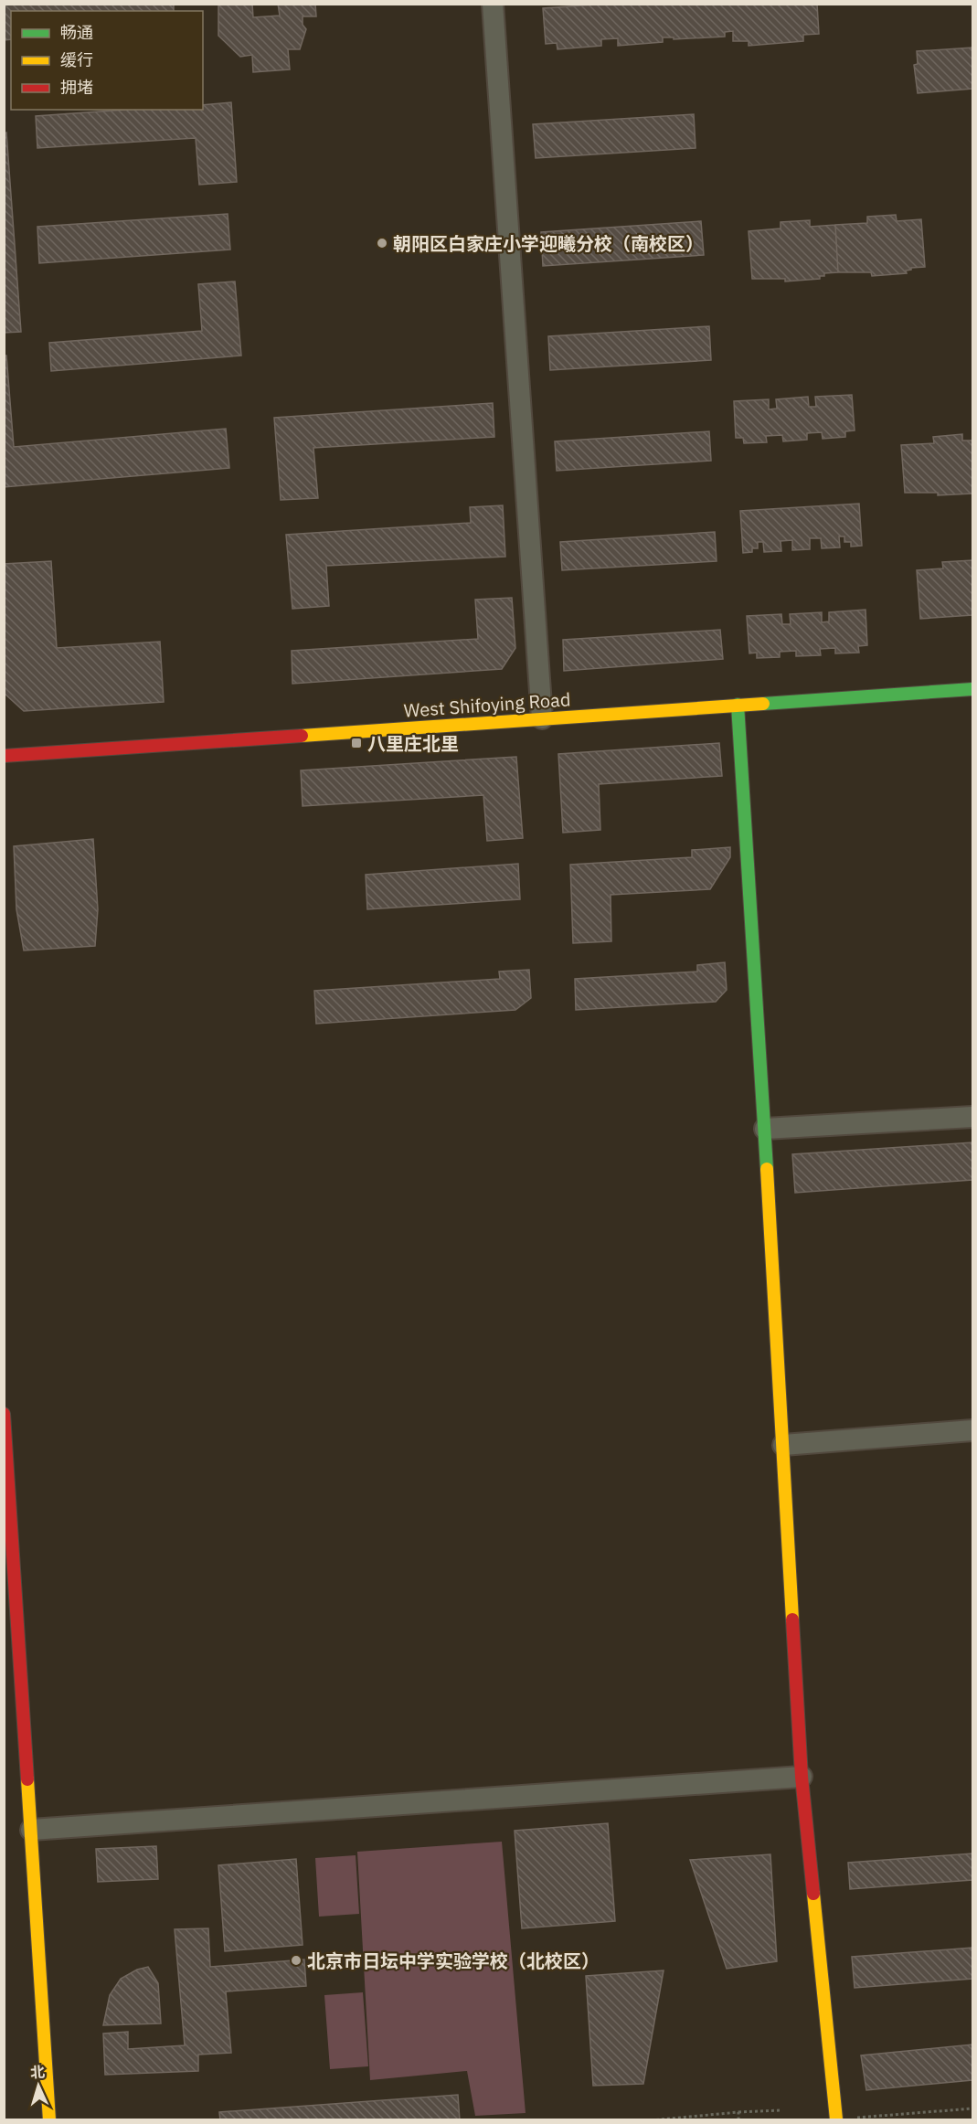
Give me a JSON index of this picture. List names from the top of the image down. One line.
{"streets":{"street":["West Shifoying Road"]},"places":{"other":["朝阳区白家庄小学迎曦分校（南校区）","北京市日坛中学实验学校（北校区）"],"transit":["八里庄北里"]},"legend":["畅通","缓行","拥堵"],"north":"top"}
